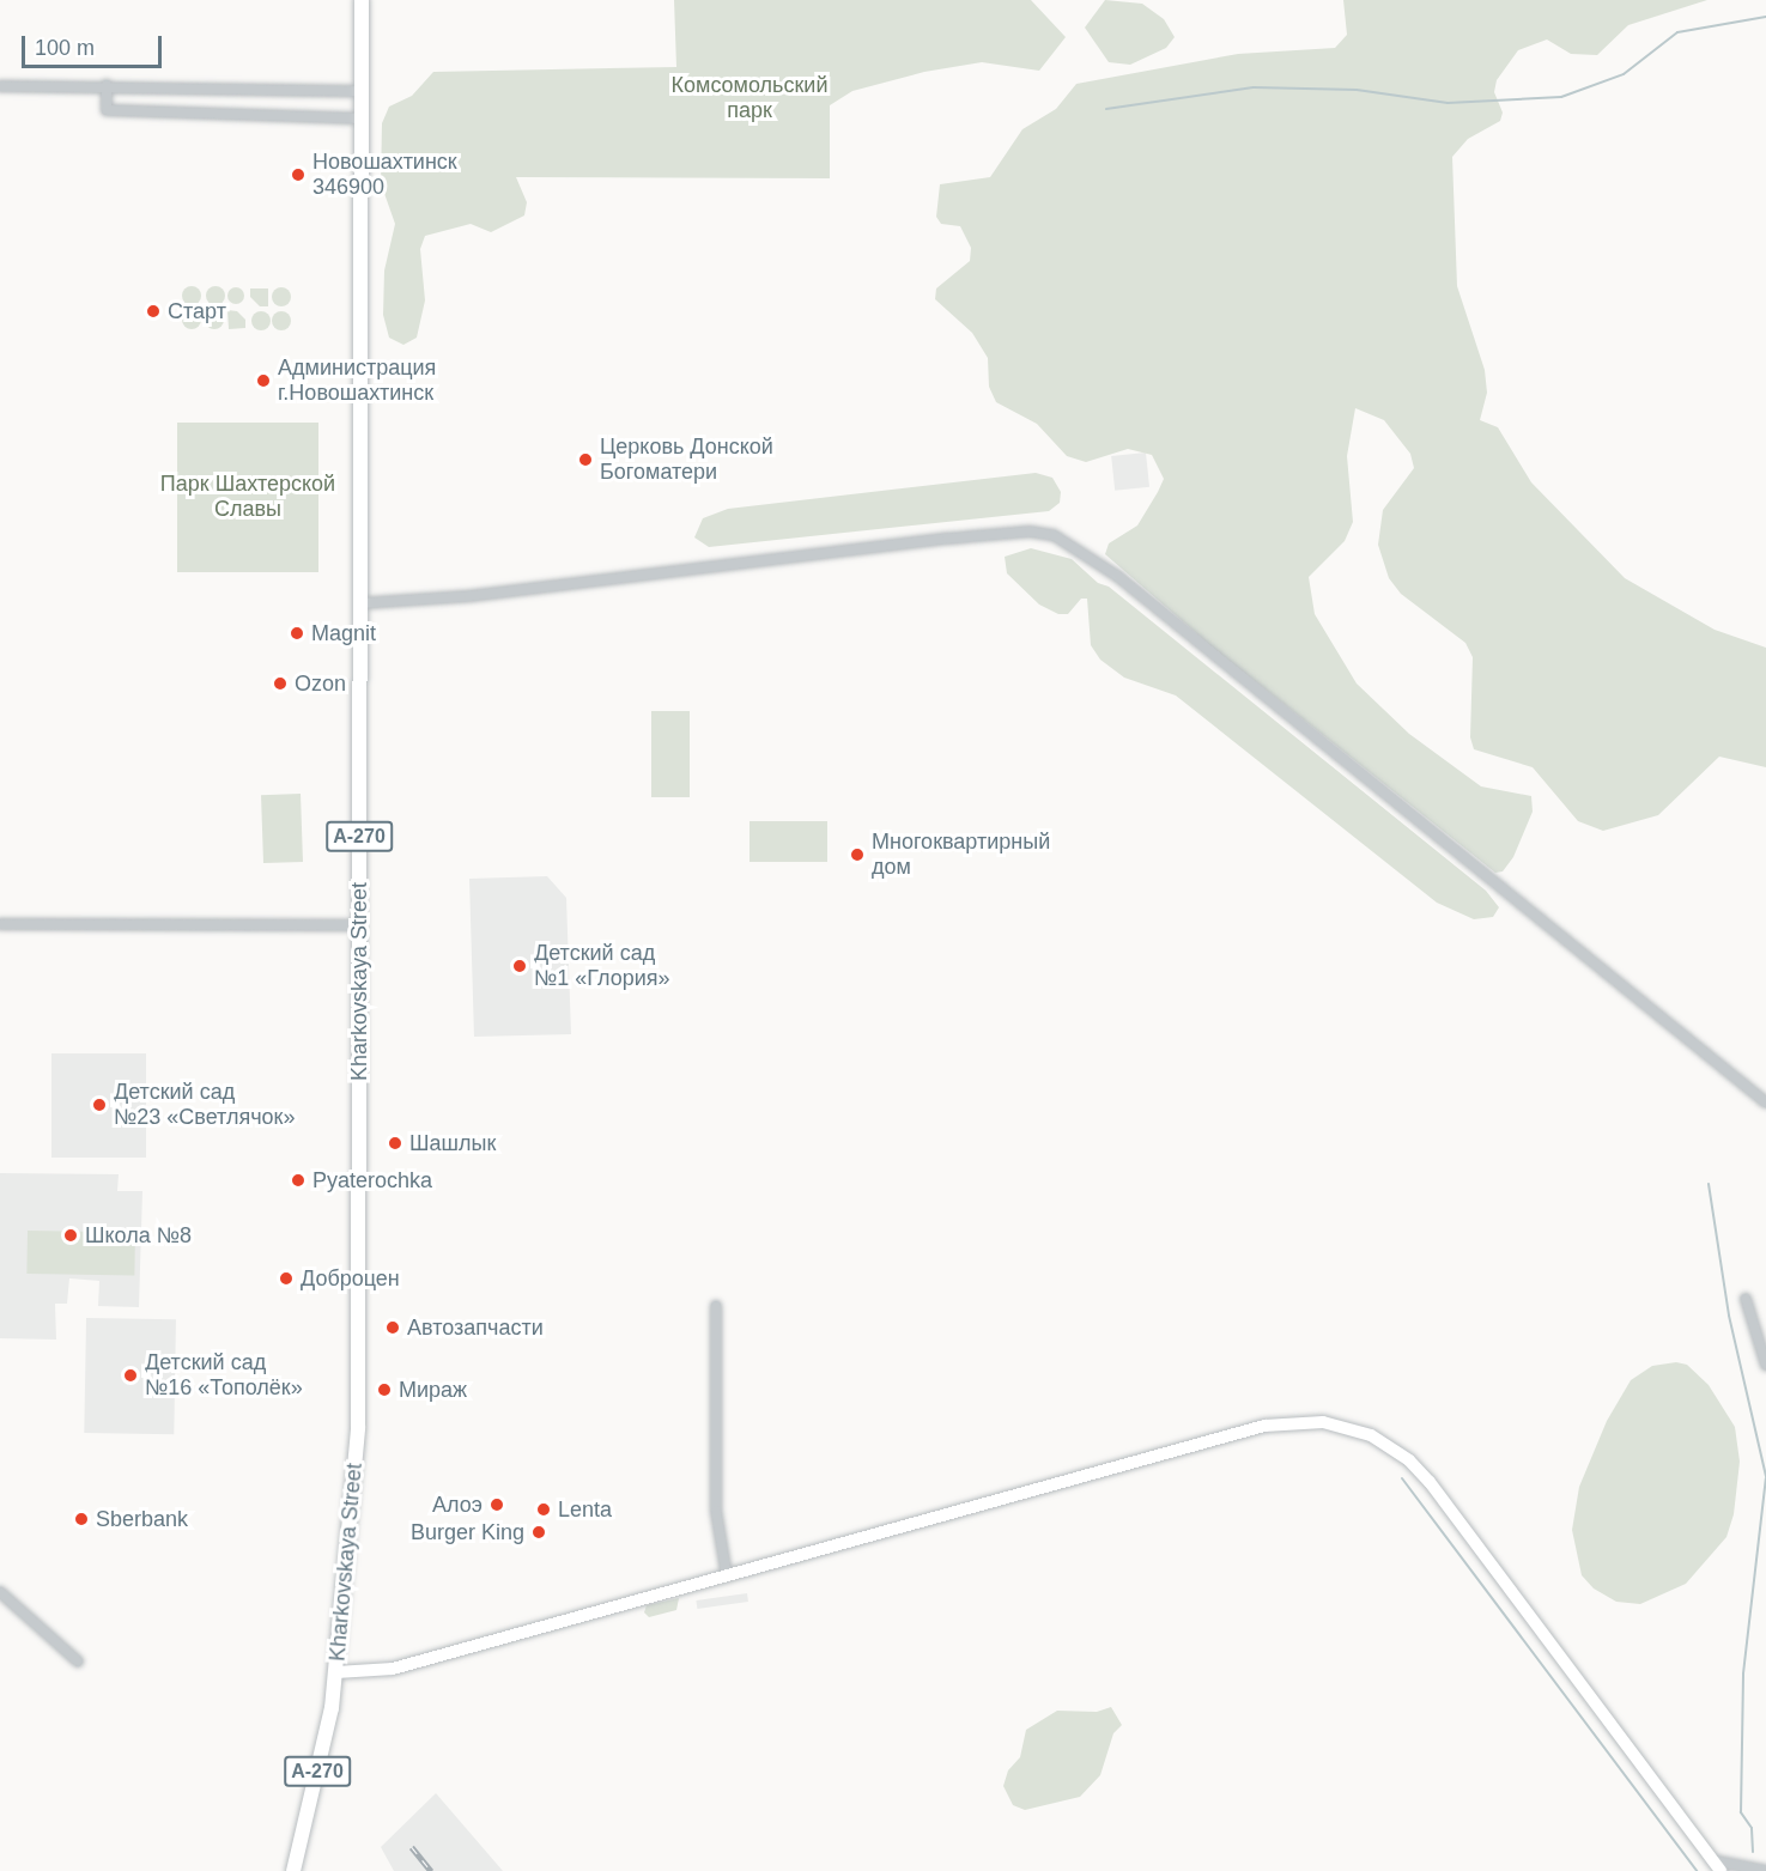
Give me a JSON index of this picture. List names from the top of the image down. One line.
{"streets":{"highway":["А-270","Kharkovskaya Street"]},"parks":["Комсомольский парк","Парк Шахтерской Славы"],"places":["Новошахтинск 346900","Старт","Администрация г.Новошахтинск","Церковь Донской Богоматери","Magnit","Ozon","Многоквартирный дом","Детский сад №1 «Глория»","Детский сад №23 «Светлячок»","Шашлык","Pyaterochka","Школа №8","Доброцен","Автозапчасти","Детский сад №16 «Тополёк»","Мираж","Алоэ","Lenta","Sberbank","Burger King"],"scale_bar":"100 m"}
